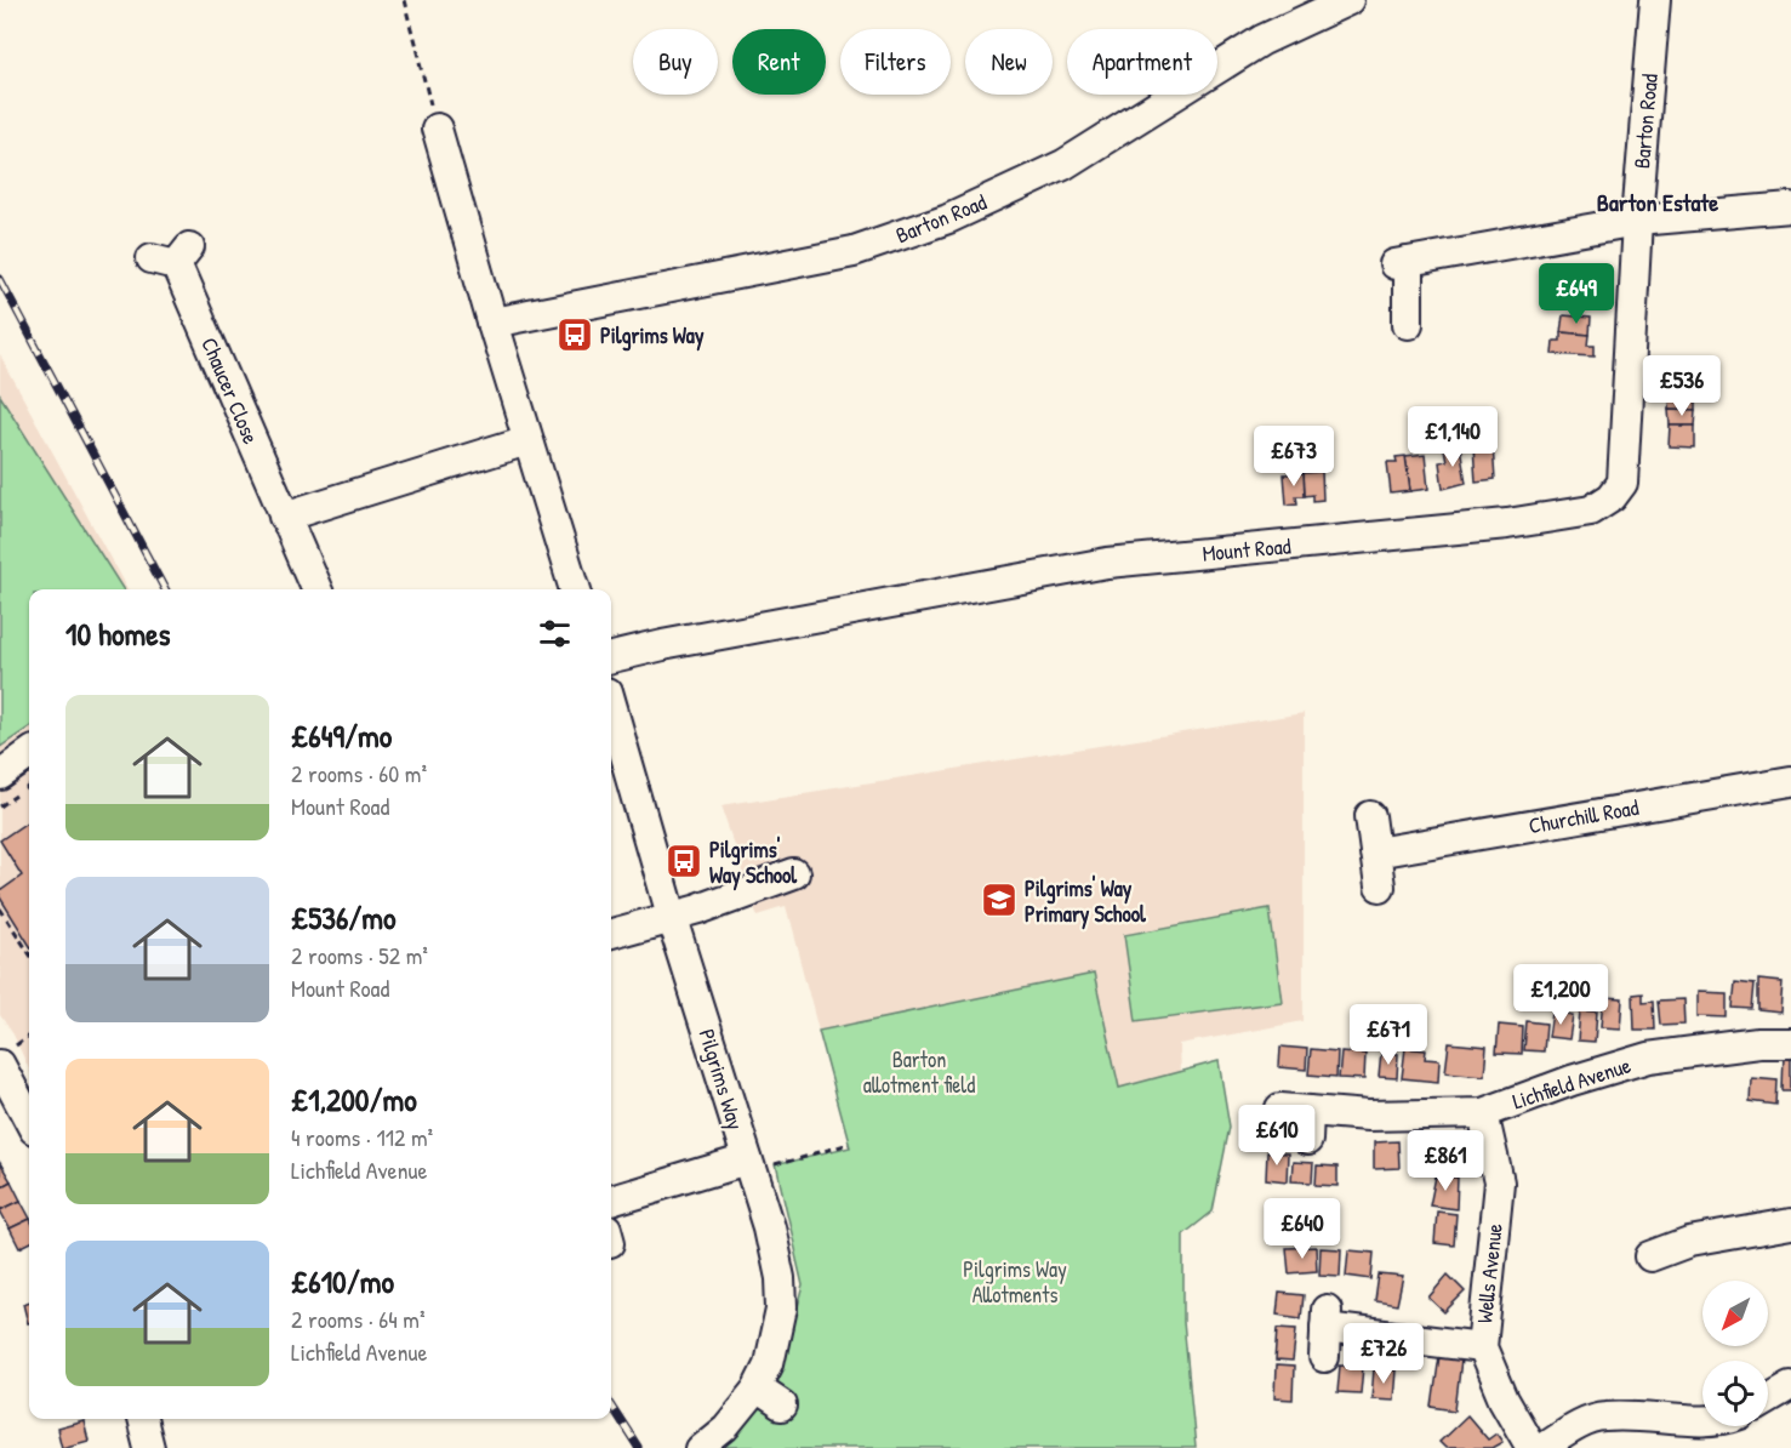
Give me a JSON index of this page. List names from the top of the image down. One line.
{"streets":{"street":["Barton Road","Chaucer Close","Mount Road","Churchill Road","Pilgrims Way","Lichfield Avenue","Wells Avenue"]},"crossings":[["Barton Road","Mount Road"],["Lichfield Avenue","Wells Avenue"]],"districts":["Barton Estate"],"parks":["Barton allotment field","Pilgrims Way Allotments"],"places":{"bus stop":["Pilgrims Way","Pilgrims' Way School"],"school or university":["Pilgrims' Way Primary School"]},"north":"bottom left","page":{"chip":["Buy","Rent","Filters","New","Apartment"],"price":["£649","£536","£1,140","£673","£1,200","£671","£610","£861","£640","£726"],"heading":"10 homes","list":[{"name":"£649/mo","note":"2 rooms · 60 m² · Mount Road"},{"name":"£536/mo","note":"2 rooms · 52 m² · Mount Road"},{"name":"£1,200/mo","note":"4 rooms · 112 m² · Lichfield Avenue"},{"name":"£610/mo","note":"2 rooms · 64 m² · Lichfield Avenue"}]}}
